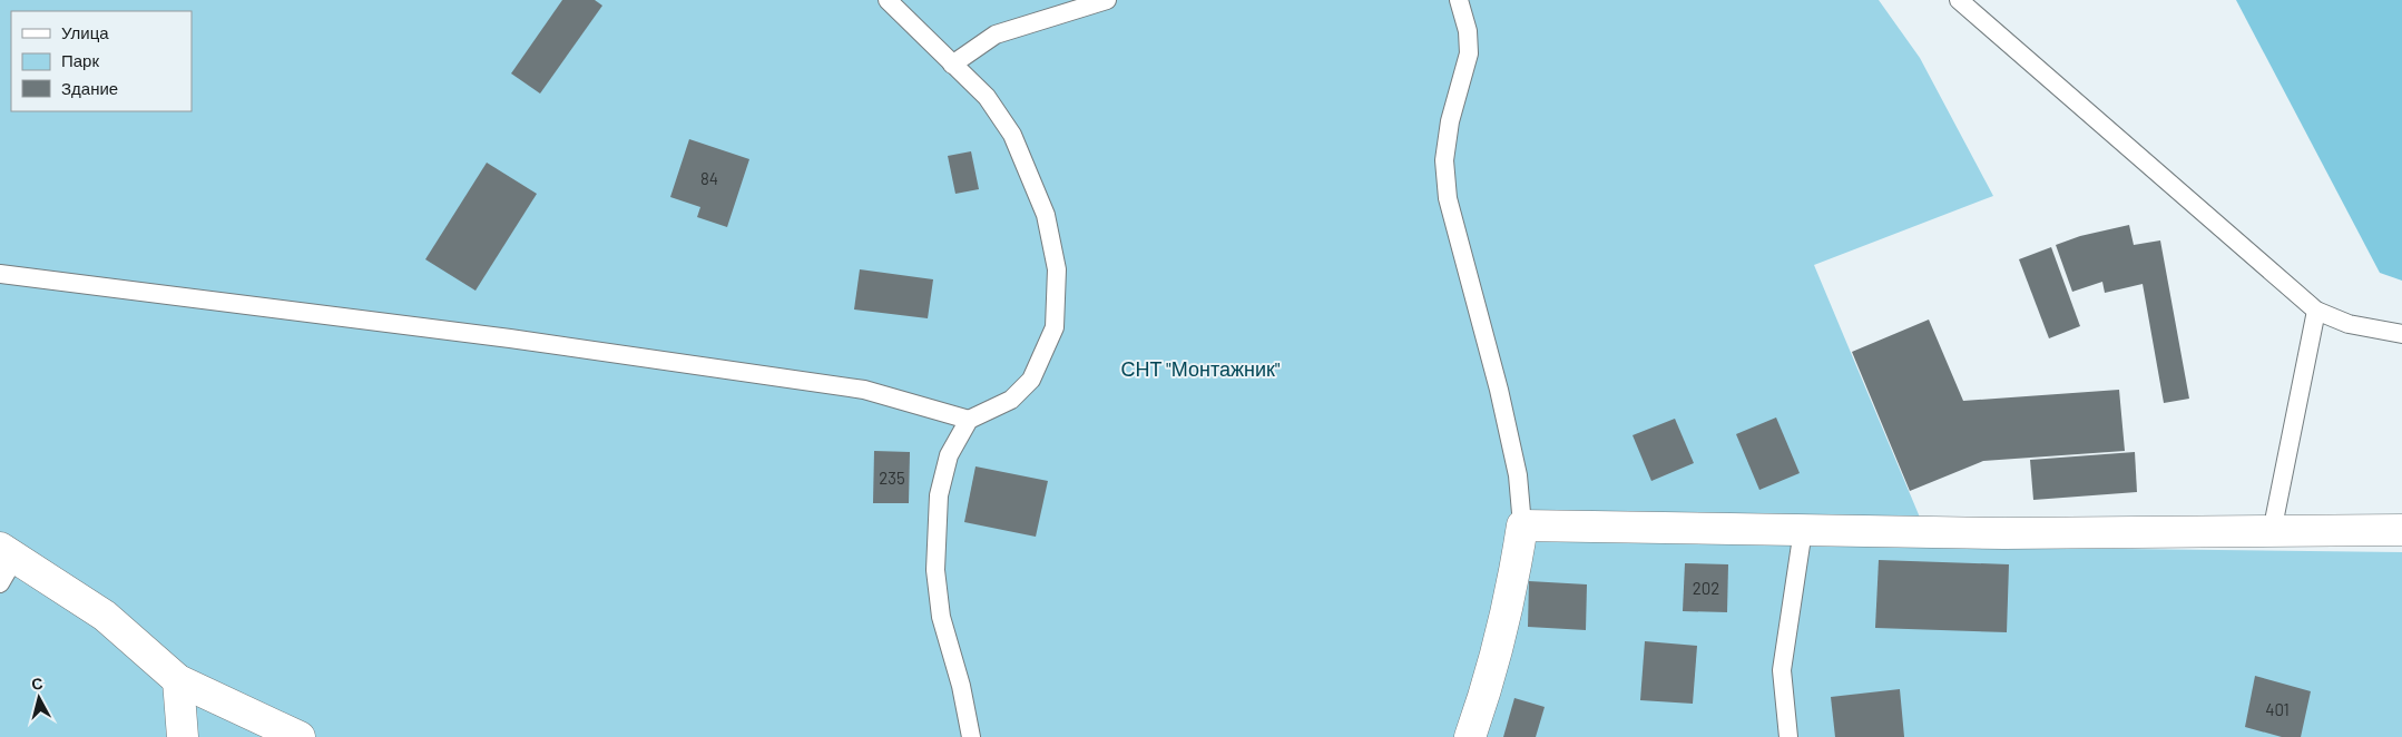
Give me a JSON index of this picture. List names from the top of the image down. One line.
{"parks":["СНТ \"Монтажник\""],"house_numbers":["84","235","202","401"],"legend":["Улица","Парк","Здание"],"north":"top"}
